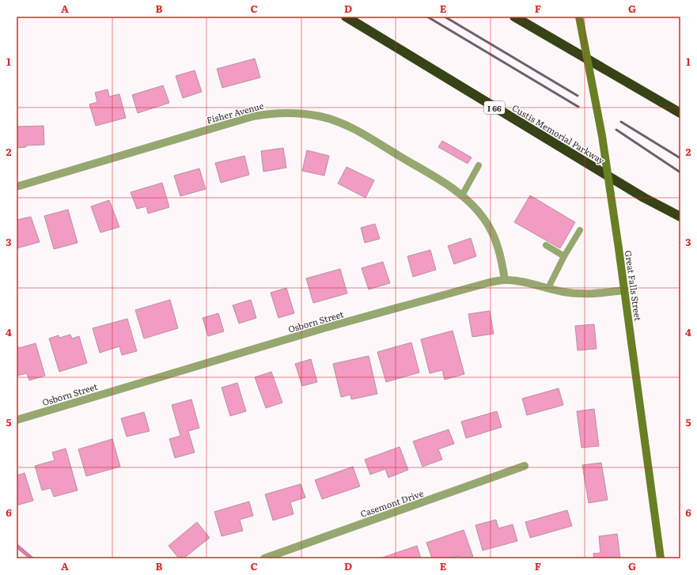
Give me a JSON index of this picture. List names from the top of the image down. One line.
{"streets":{"highway":["I 66","Custis Memorial Parkway"],"main road":["Great Falls Street"],"street":["Fisher Avenue","Osborn Street","Casemont Drive"]},"crossings":[["Fisher Avenue","Osborn Street"],["Great Falls Street","Osborn Street"]],"grid":{"columns":["A","B","C","D","E","F","G"],"rows":["1","2","3","4","5","6"]}}
